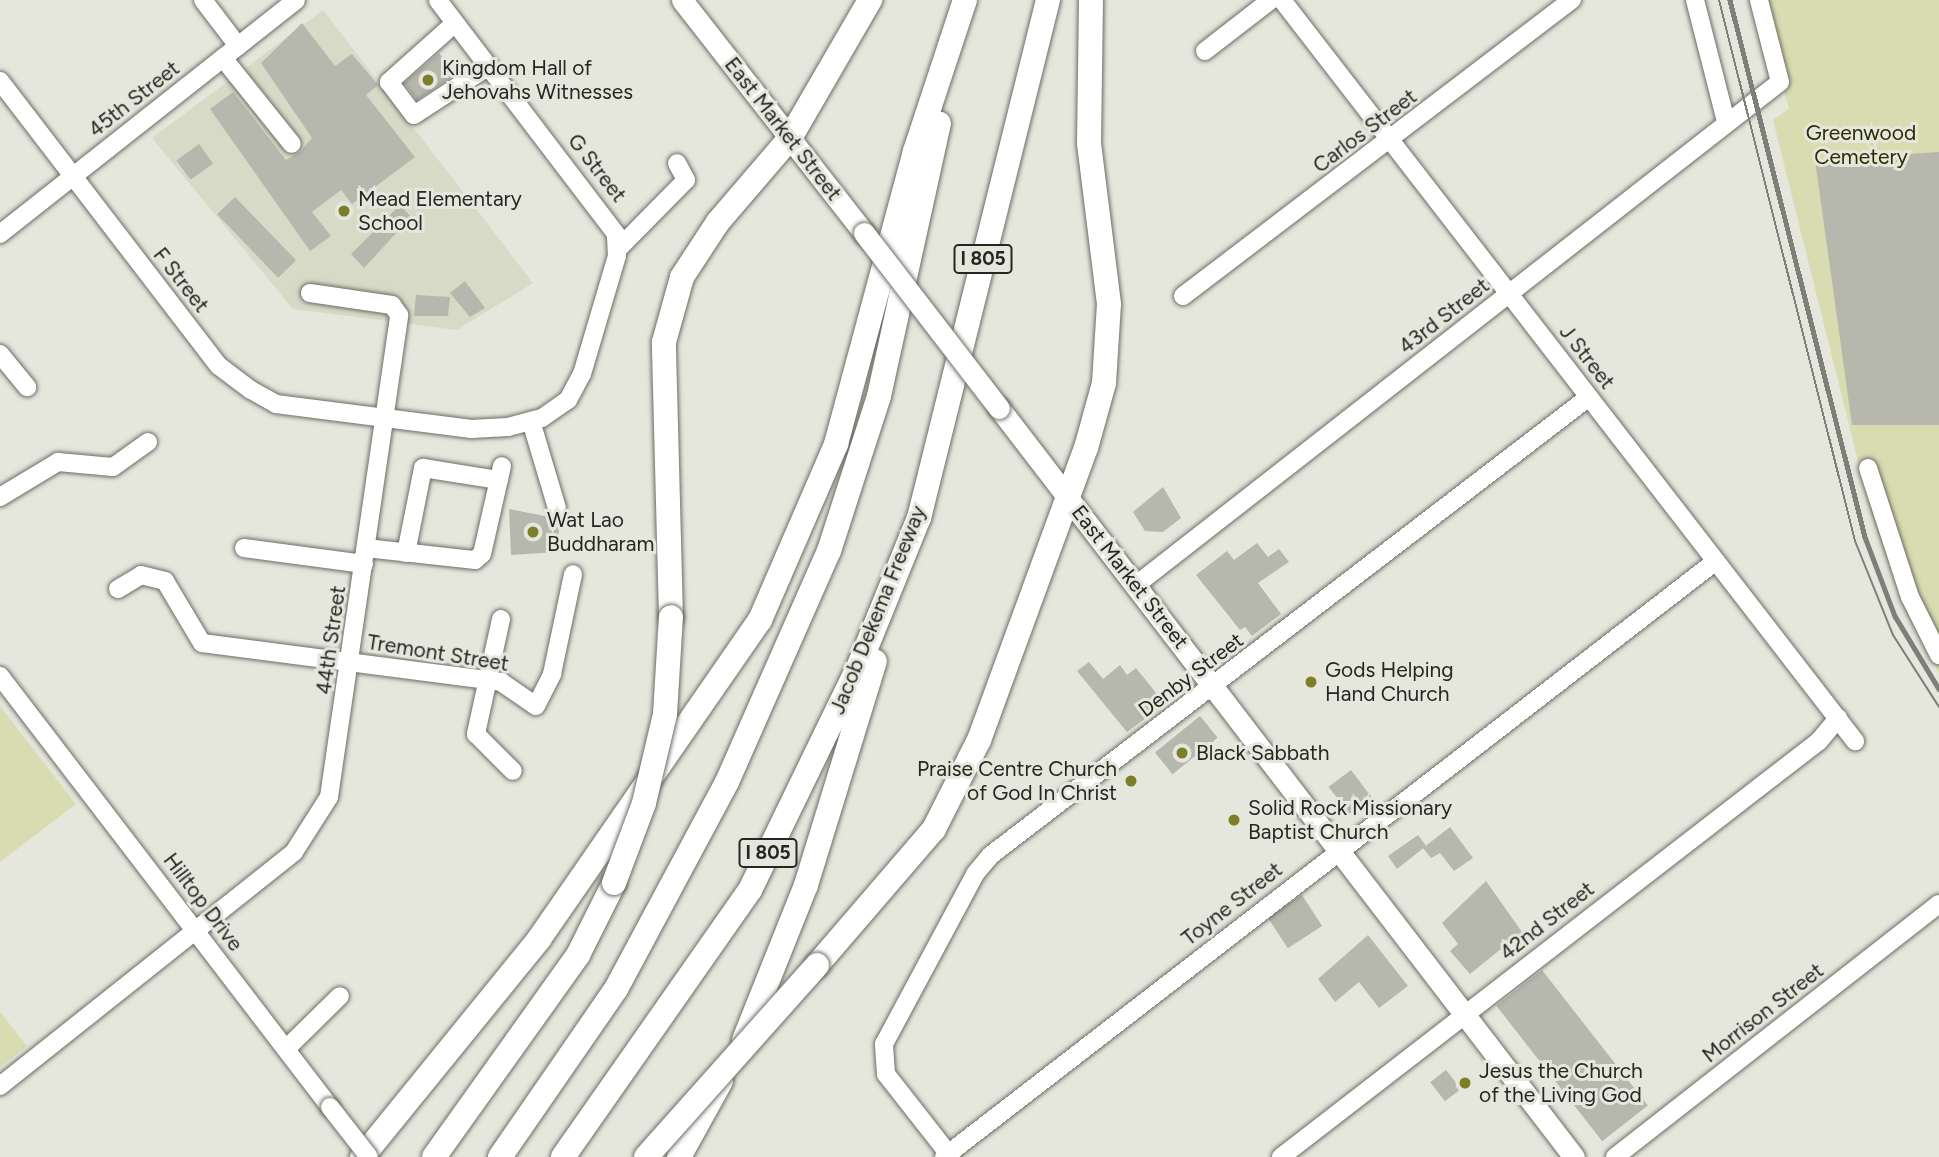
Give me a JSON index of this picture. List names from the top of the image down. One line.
{"streets":{"highway":["I 805","Jacob Dekema Freeway"],"main road":["East Market Street"],"street":["45th Street","Carlos Street","G Street","F Street","43rd Street","J Street","44th Street","Tremont Street","Denby Street","Hilltop Drive","Toyne Street","42nd Street","Morrison Street"]},"crossings":[["45th Street","F Street"],["East Market Street","43rd Street"],["East Market Street","Denby Street"],["East Market Street","Toyne Street"],["East Market Street","42nd Street"],["Carlos Street","J Street"],["F Street","44th Street"],["43rd Street","J Street"],["J Street","Denby Street"],["J Street","Toyne Street"],["J Street","42nd Street"],["44th Street","Tremont Street"],["44th Street","Hilltop Drive"],["Denby Street","Toyne Street"]],"parks":["Greenwood Cemetery"],"places":["Kingdom Hall of Jehovahs Witnesses","Mead Elementary School","Wat Lao Buddharam","Gods Helping Hand Church","Black Sabbath","Praise Centre Church of God In Christ","Solid Rock Missionary Baptist Church","Jesus the Church of the Living God"]}
